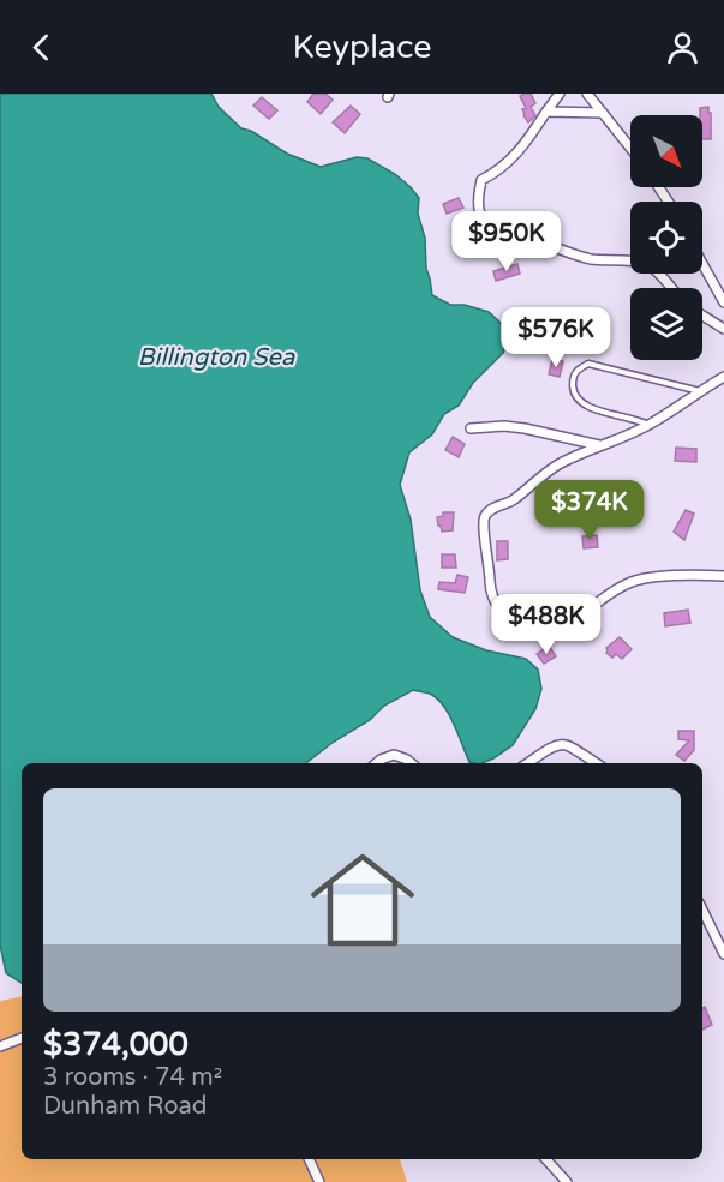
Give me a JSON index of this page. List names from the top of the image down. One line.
{"water":["Billington Sea"],"north":"bottom right","page":{"header":"Keyplace","price":["$950K","$576K","$374K","$488K"],"list":[{"name":"$374,000","note":"3 rooms · 74 m² · Dunham Road"}]}}
